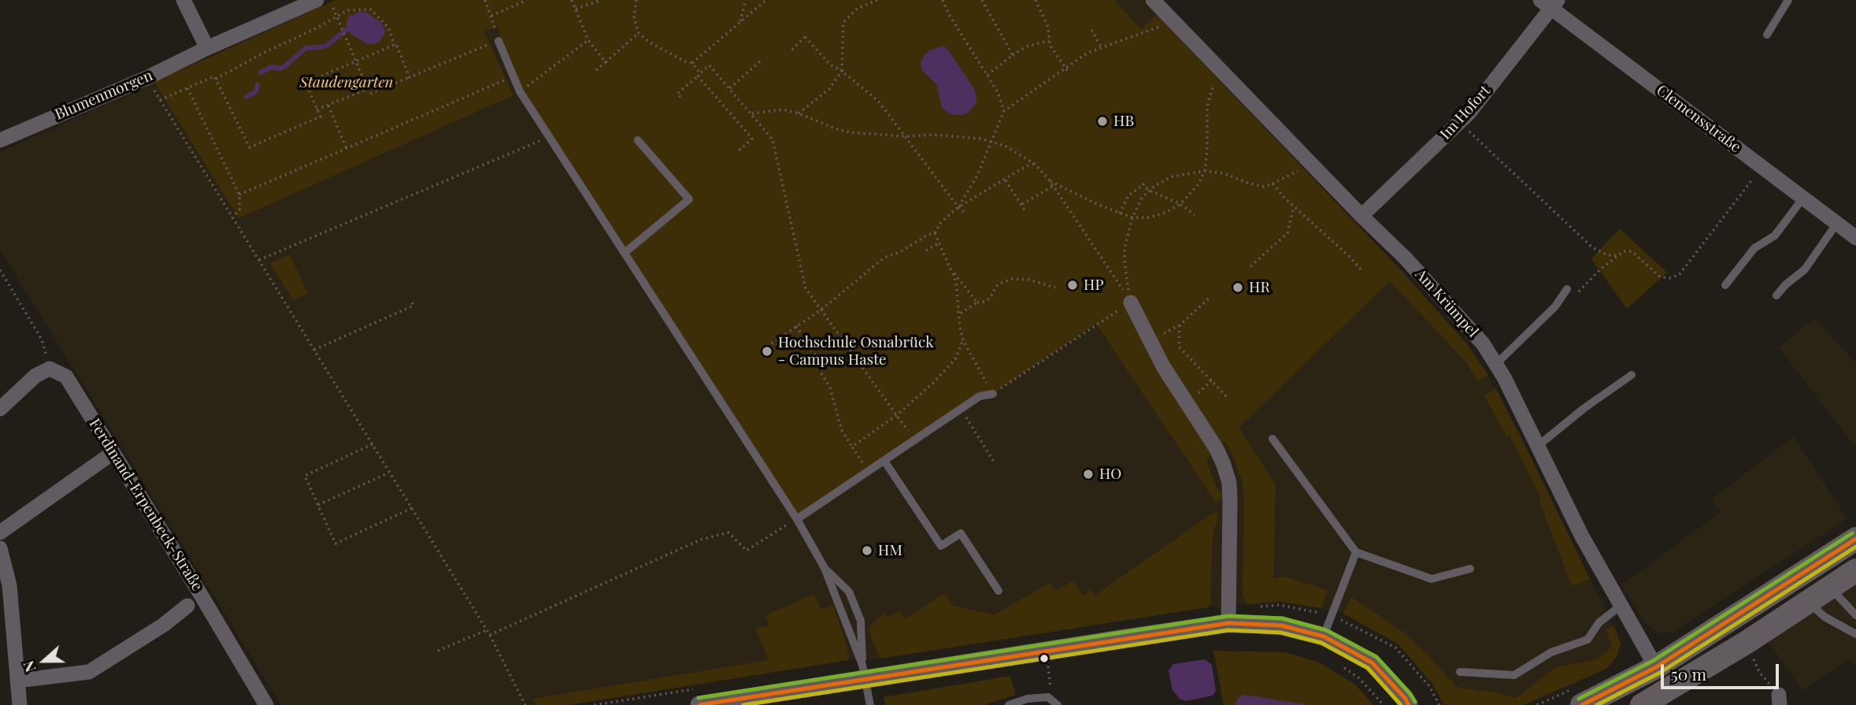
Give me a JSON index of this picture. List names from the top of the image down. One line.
{"streets":{"street":["Blumenmorgen","Im Hofort","Clemensstraße","Am Krümpel","Ferdinand-Erpenbeck-Straße"]},"crossings":[["Im Hofort","Clemensstraße"],["Im Hofort","Am Krümpel"]],"parks":["Staudengarten"],"places":["HB","HP","HR","Hochschule Osnabrück - Campus Haste","HO","HM"],"scale_bar":"50 m","north":"left"}
